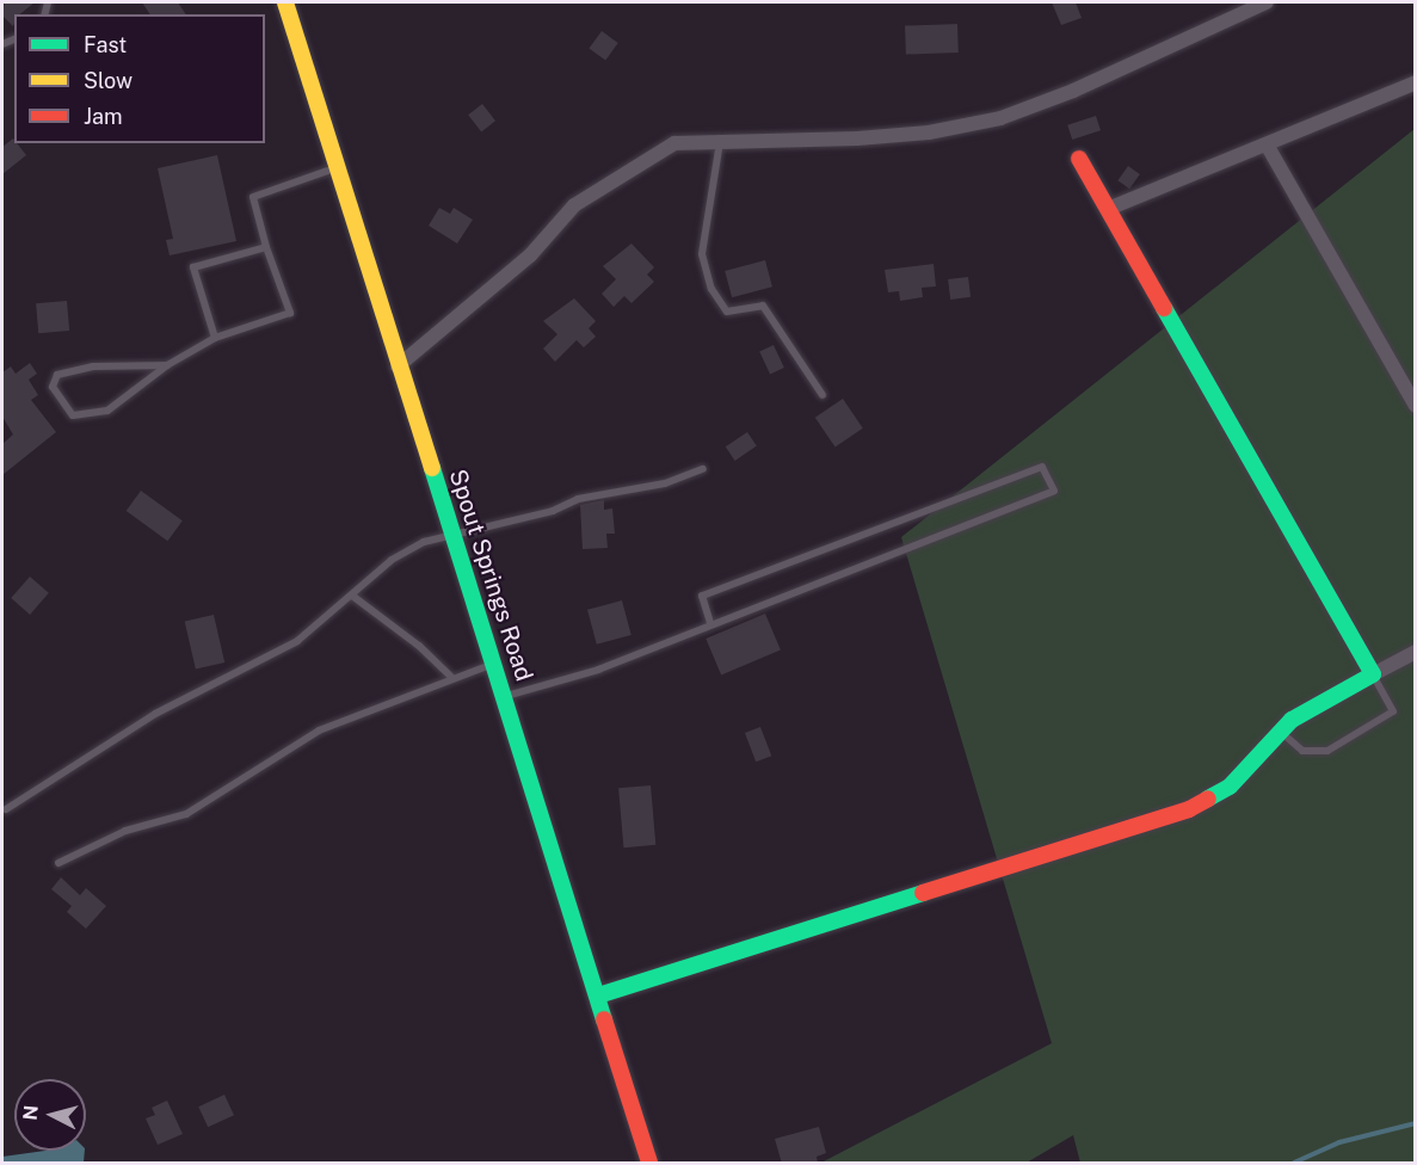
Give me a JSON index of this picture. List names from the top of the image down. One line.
{"streets":{"street":["Spout Springs Road"]},"legend":["Fast","Slow","Jam"],"north":"left"}
